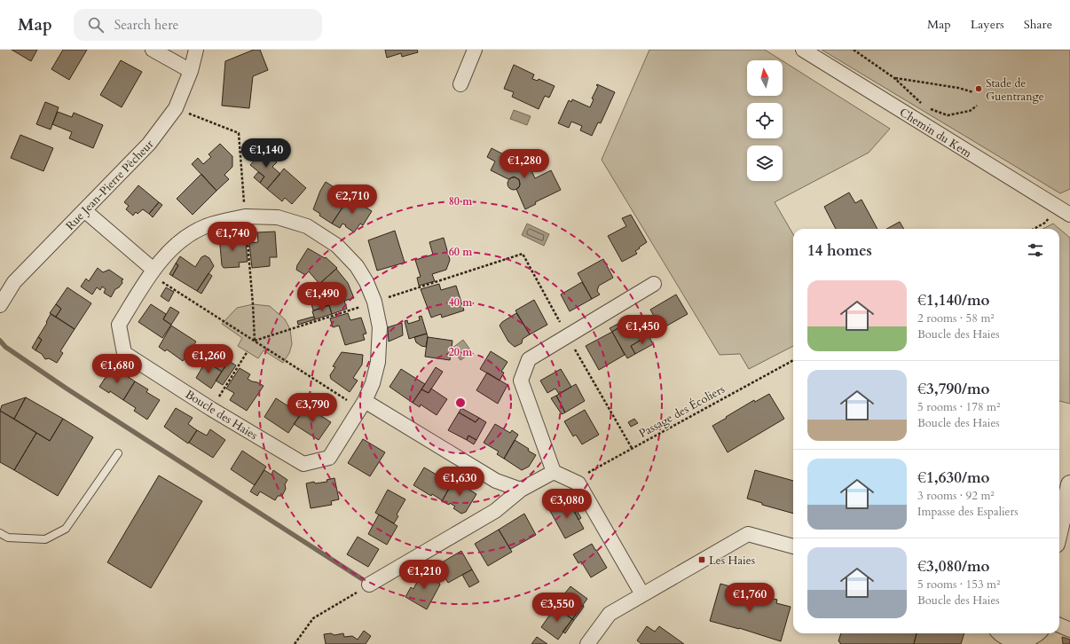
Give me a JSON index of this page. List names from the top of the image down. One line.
{"streets":{"street":["Chemin du Kem","Rue Jean-Pierre Pêcheur","Boucle des Haies"],"path":["Passage des Écoliers"]},"places":{"other":["Stade de Guentrange"],"transit":["Les Haies"]},"north":"top","page":{"header":"Map","search":"Search here","nav":["Map","Layers","Share"],"price":["€1,140","€1,280","€2,710","€1,740","€1,490","€1,450","€1,260","€1,680","€3,790","€1,630","€3,080","€1,210","€1,760","€3,550"],"heading":"14 homes","list":[{"name":"€1,140/mo","note":"2 rooms · 58 m² · Boucle des Haies"},{"name":"€3,790/mo","note":"5 rooms · 178 m² · Boucle des Haies"},{"name":"€1,630/mo","note":"3 rooms · 92 m² · Impasse des Espaliers"},{"name":"€3,080/mo","note":"5 rooms · 153 m² · Boucle des Haies"}]},"rings":["80 m","60 m","40 m","20 m"]}
